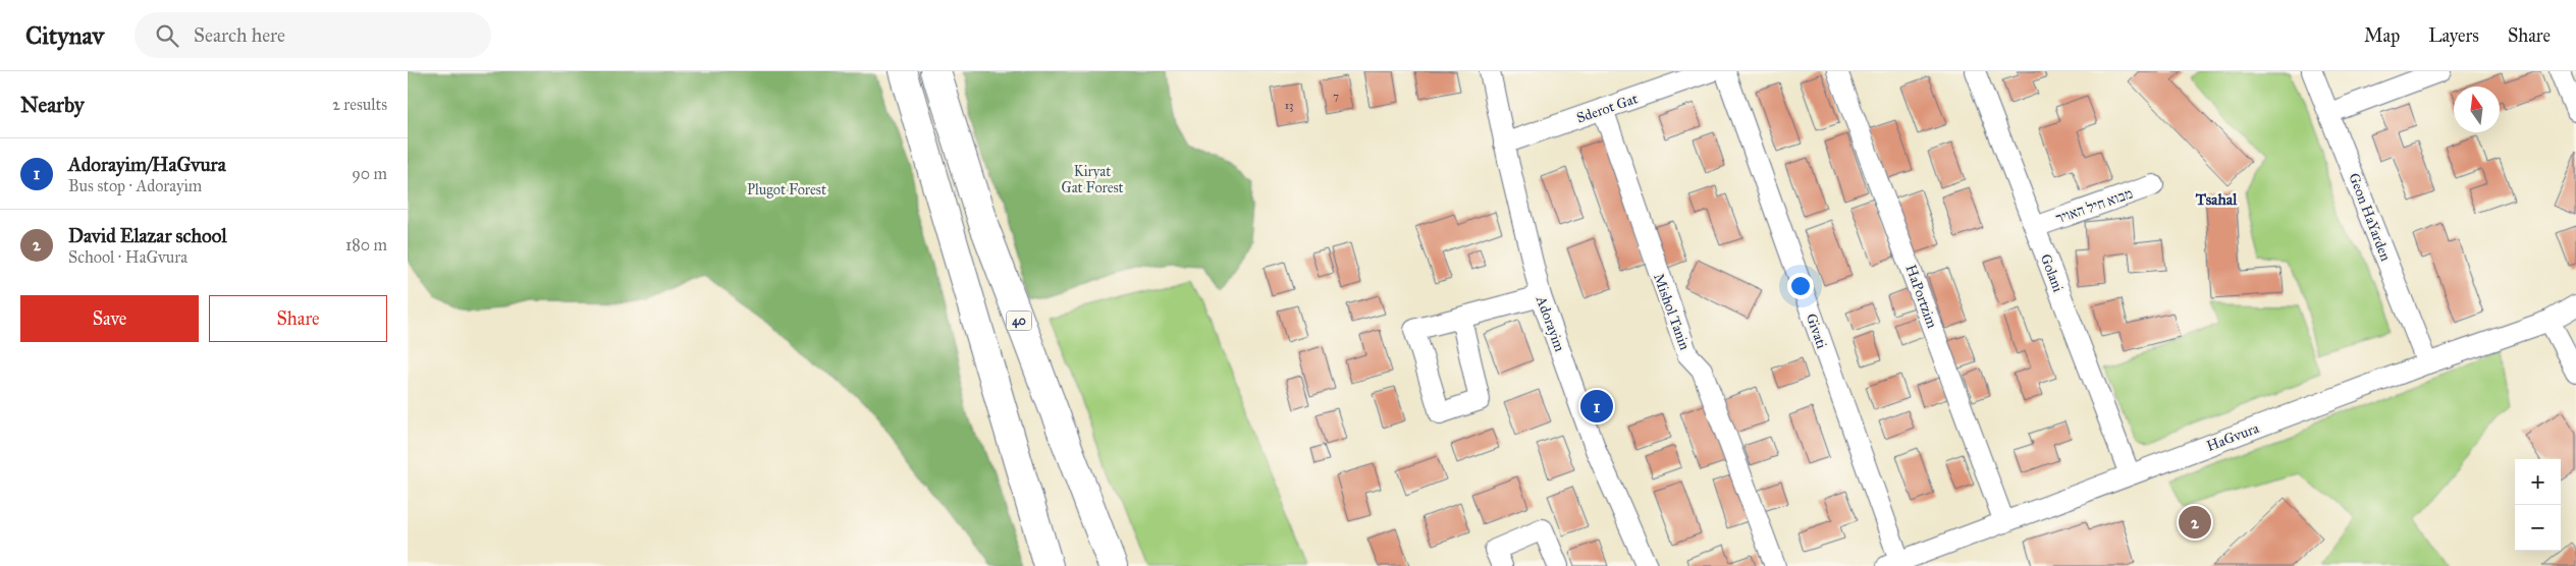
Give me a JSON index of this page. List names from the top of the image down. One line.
{"streets":{"highway":["40"],"street":["Sderot Gat","מבוא חיל האויר","Geon HaYarden","Golani","HaPortzim","Mishol Tanin","Adorayim","Givati","HaGvura"]},"crossings":[["Sderot Gat","Mishol Tanin"],["Sderot Gat","Adorayim"],["מבוא חיל האויר","Golani"],["Geon HaYarden","HaGvura"],["Golani","HaGvura"],["HaPortzim","HaGvura"],["Givati","HaGvura"]],"districts":["Tsahal"],"parks":["Kiryat Gat Forest","Plugot Forest"],"house_numbers":["7","13"],"north":"top","page":{"header":"Citynav","search":"Search here","nav":["Map","Layers","Share"],"heading":["Nearby","2 results"],"list":[{"mark":"1","name":"Adorayim/HaGvura","note":"Bus stop · Adorayim","value":"90 m"},{"mark":"2","name":"David Elazar school","note":"School · HaGvura","value":"180 m"}],"buttons":["Save","Share"],"pins":["1","2"],"map_buttons":["+","−"]}}
